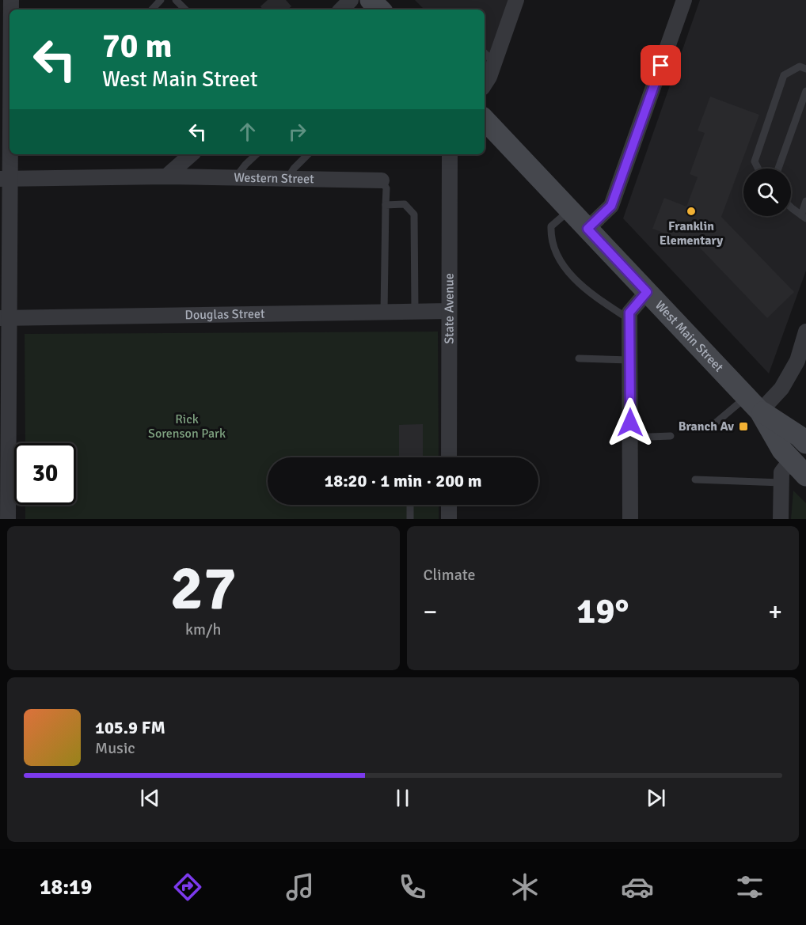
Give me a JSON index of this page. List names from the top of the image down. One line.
{"streets":{"main road":["West Main Street"],"street":["Western Street","State Avenue","Douglas Street"]},"crossings":[["State Avenue","Douglas Street"]],"parks":["Rick Sorenson Park"],"places":{"other":["Franklin Elementary"],"transit":["Branch Av"]},"page":{"turn":["70 m","West Main Street"],"limit":"30","trip":"18:20 · 1 min · 200 m","tile":[["27","km/h"],"Climate"],"heat":["−","19°","+"],"song":["105.9 FM","Music"],"tabs":"18:19"}}
